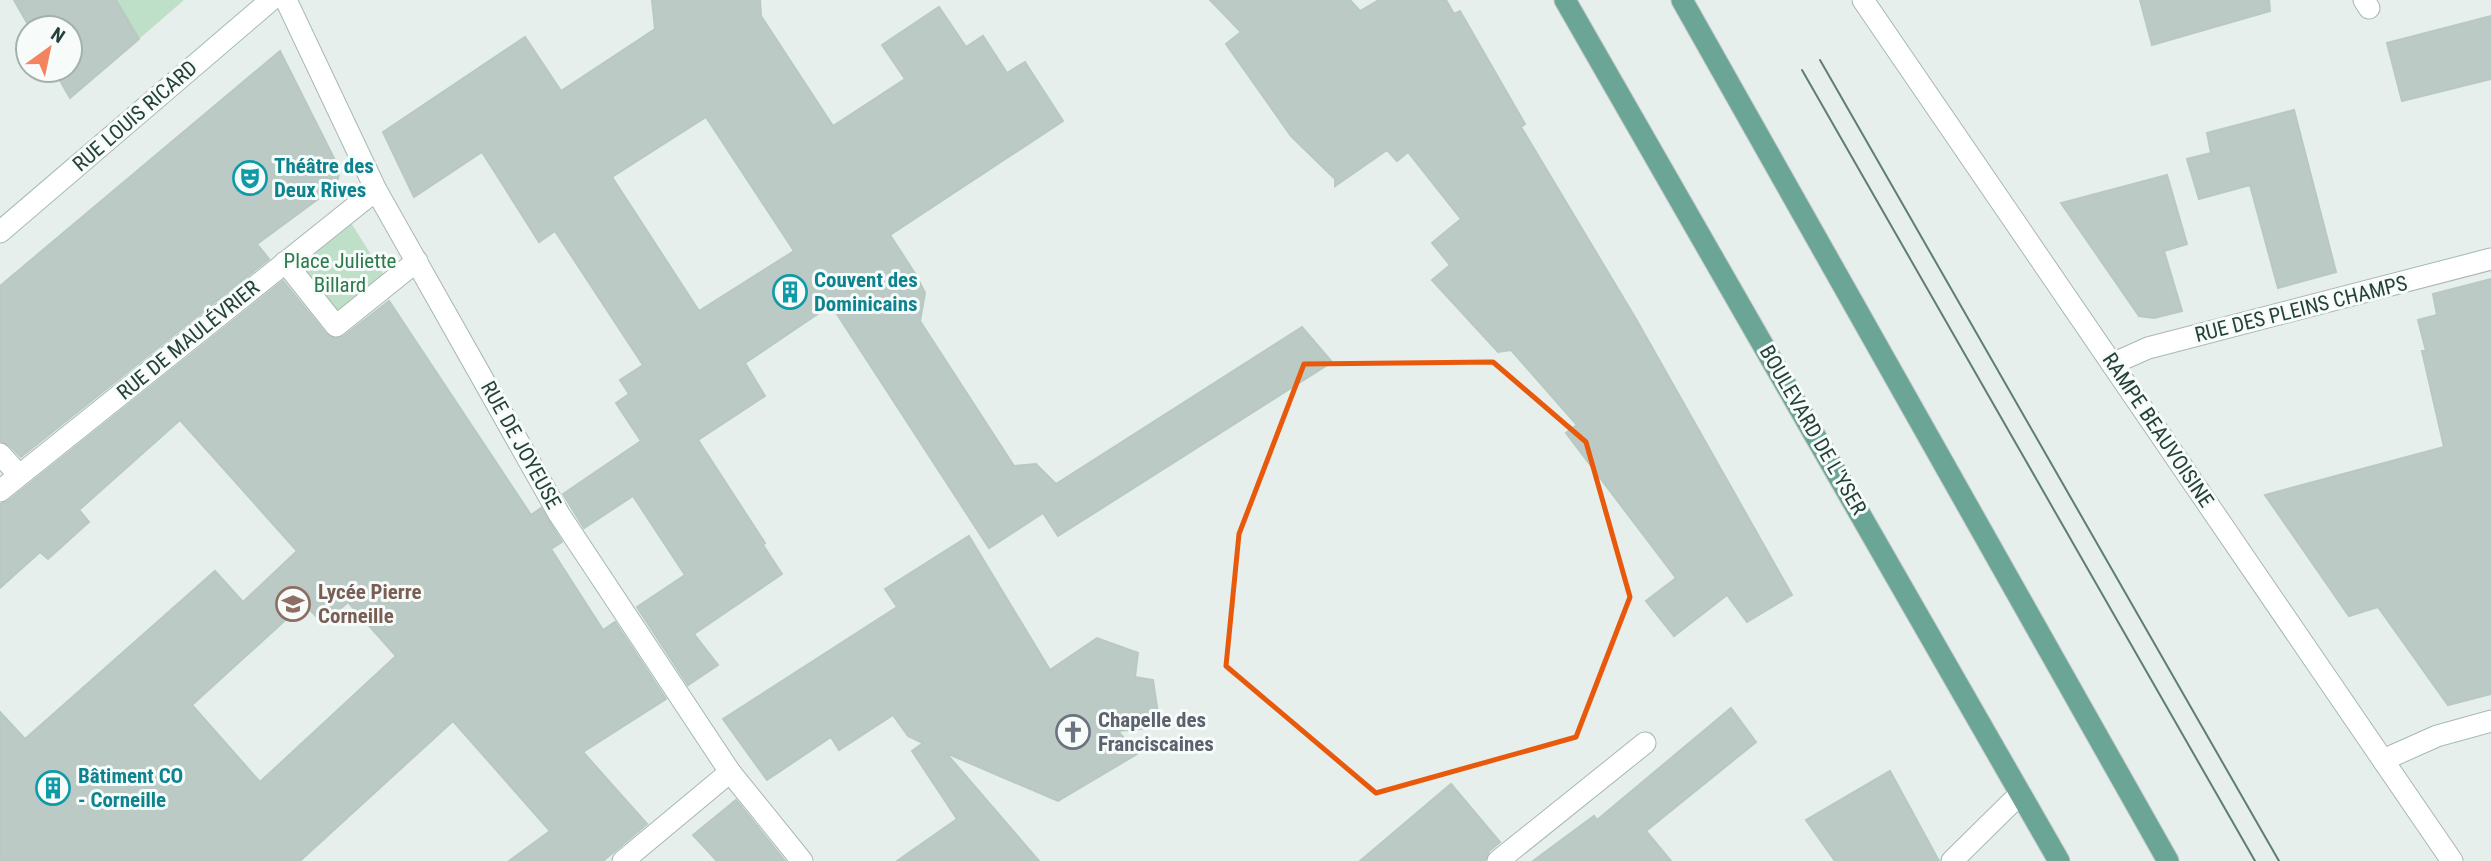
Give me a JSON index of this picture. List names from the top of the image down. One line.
{"streets":{"main road":["BOULEVARD DE L'YSER"],"street":["RUE LOUIS RICARD","RUE DES PLEINS CHAMPS","RUE DE MAULÉVRIER","RAMPE BEAUVOISINE","RUE DE JOYEUSE"]},"crossings":[["RUE DES PLEINS CHAMPS","RAMPE BEAUVOISINE"],["RUE DE MAULÉVRIER","RUE DE JOYEUSE"]],"parks":["Place Juliette Billard"],"places":{"theatre":["Théâtre des Deux Rives"],"building":["Couvent des Dominicains","Bâtiment CO - Corneille"],"school or university":["Lycée Pierre Corneille"],"church":["Chapelle des Franciscaines"]},"north":"top right"}
